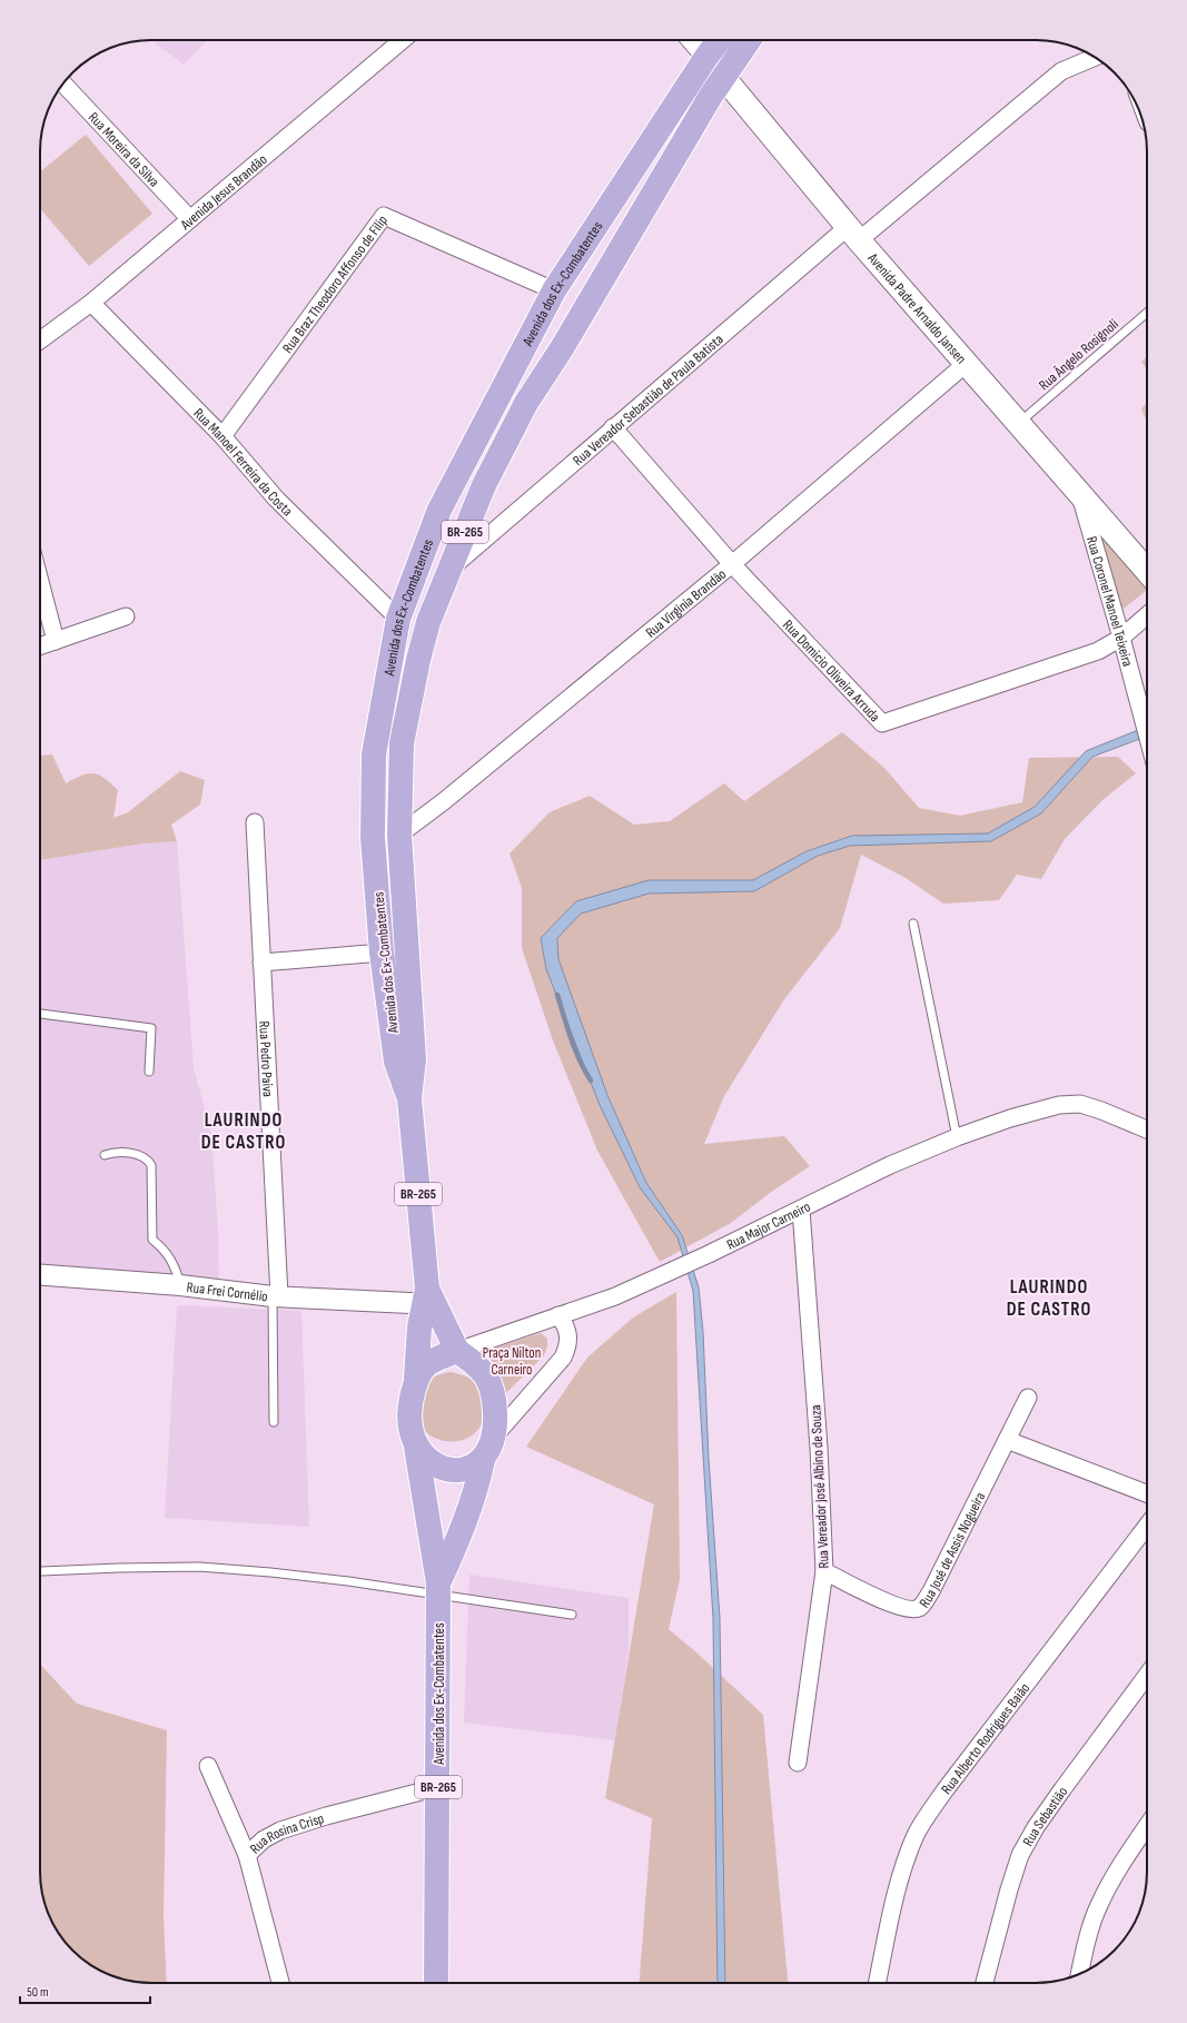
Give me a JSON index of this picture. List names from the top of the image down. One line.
{"streets":{"main road":["Avenida dos Ex-Combatentes","Avenida Padre Arnaldo Jansen","BR-265"],"street":["Rua Moreira da Silva","Avenida Jesus Brandão","Rua Braz Theodoro Affonso de Filip","Rua Vereador Sebastião de Paula Batista","Rua Manoel Ferreira da Costa","Rua Coronel Manoel Teixeira","Rua Virginia Brandão","Rua Domicio Oliveira Arruda","Rua Pedro Paiva","Rua Major Carneiro","Rua Frei Cornélio","Rua Vereador José Albino de Souza","Rua José de Assis Nogueira","Rua Alberto Rodrigues Baião","Rua Sebastião","Rua Rosina Crisp"],"lane":["Rua Ângelo Rosignoli"]},"crossings":[["Rua Moreira da Silva","Avenida Jesus Brandão"],["Avenida Jesus Brandão","Rua Manoel Ferreira da Costa"],["Avenida dos Ex-Combatentes","Rua Braz Theodoro Affonso de Filip"],["Avenida dos Ex-Combatentes","Avenida Padre Arnaldo Jansen"],["Avenida dos Ex-Combatentes","Rua Vereador Sebastião de Paula Batista"],["Avenida dos Ex-Combatentes","Rua Manoel Ferreira da Costa"],["Avenida dos Ex-Combatentes","BR-265"],["Avenida dos Ex-Combatentes","Rua Virginia Brandão"],["Avenida dos Ex-Combatentes","Rua Major Carneiro"],["Avenida dos Ex-Combatentes","Rua Frei Cornélio"],["Avenida dos Ex-Combatentes","Rua Rosina Crisp"],["Rua Braz Theodoro Affonso de Filip","Rua Manoel Ferreira da Costa"],["Avenida Padre Arnaldo Jansen","Rua Ângelo Rosignoli"],["Avenida Padre Arnaldo Jansen","Rua Vereador Sebastião de Paula Batista"],["Avenida Padre Arnaldo Jansen","Rua Coronel Manoel Teixeira"],["Avenida Padre Arnaldo Jansen","Rua Virginia Brandão"],["Rua Vereador Sebastião de Paula Batista","Rua Domicio Oliveira Arruda"],["BR-265","Rua Major Carneiro"],["Rua Coronel Manoel Teixeira","Rua Domicio Oliveira Arruda"],["Rua Virginia Brandão","Rua Domicio Oliveira Arruda"],["Rua Pedro Paiva","Rua Frei Cornélio"],["Rua Major Carneiro","Rua Vereador José Albino de Souza"],["Rua Vereador José Albino de Souza","Rua José de Assis Nogueira"]],"districts":["LAURINDO DE CASTRO","LAURINDO DE CASTRO"],"parks":["Praça Nilton Carneiro"],"scale_bar":"50 m"}
